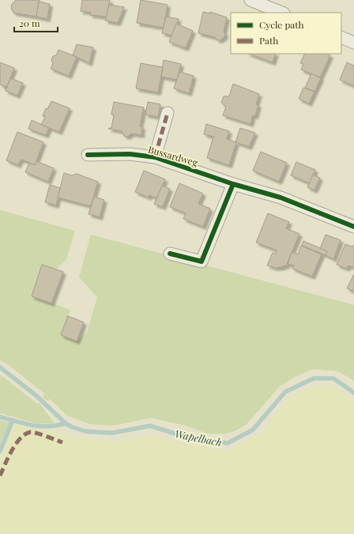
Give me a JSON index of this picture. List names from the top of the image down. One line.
{"streets":{"street":["Bussardweg"]},"water":["Wapelbach"],"legend":["Cycle path","Path"],"scale_bar":"20 m"}
